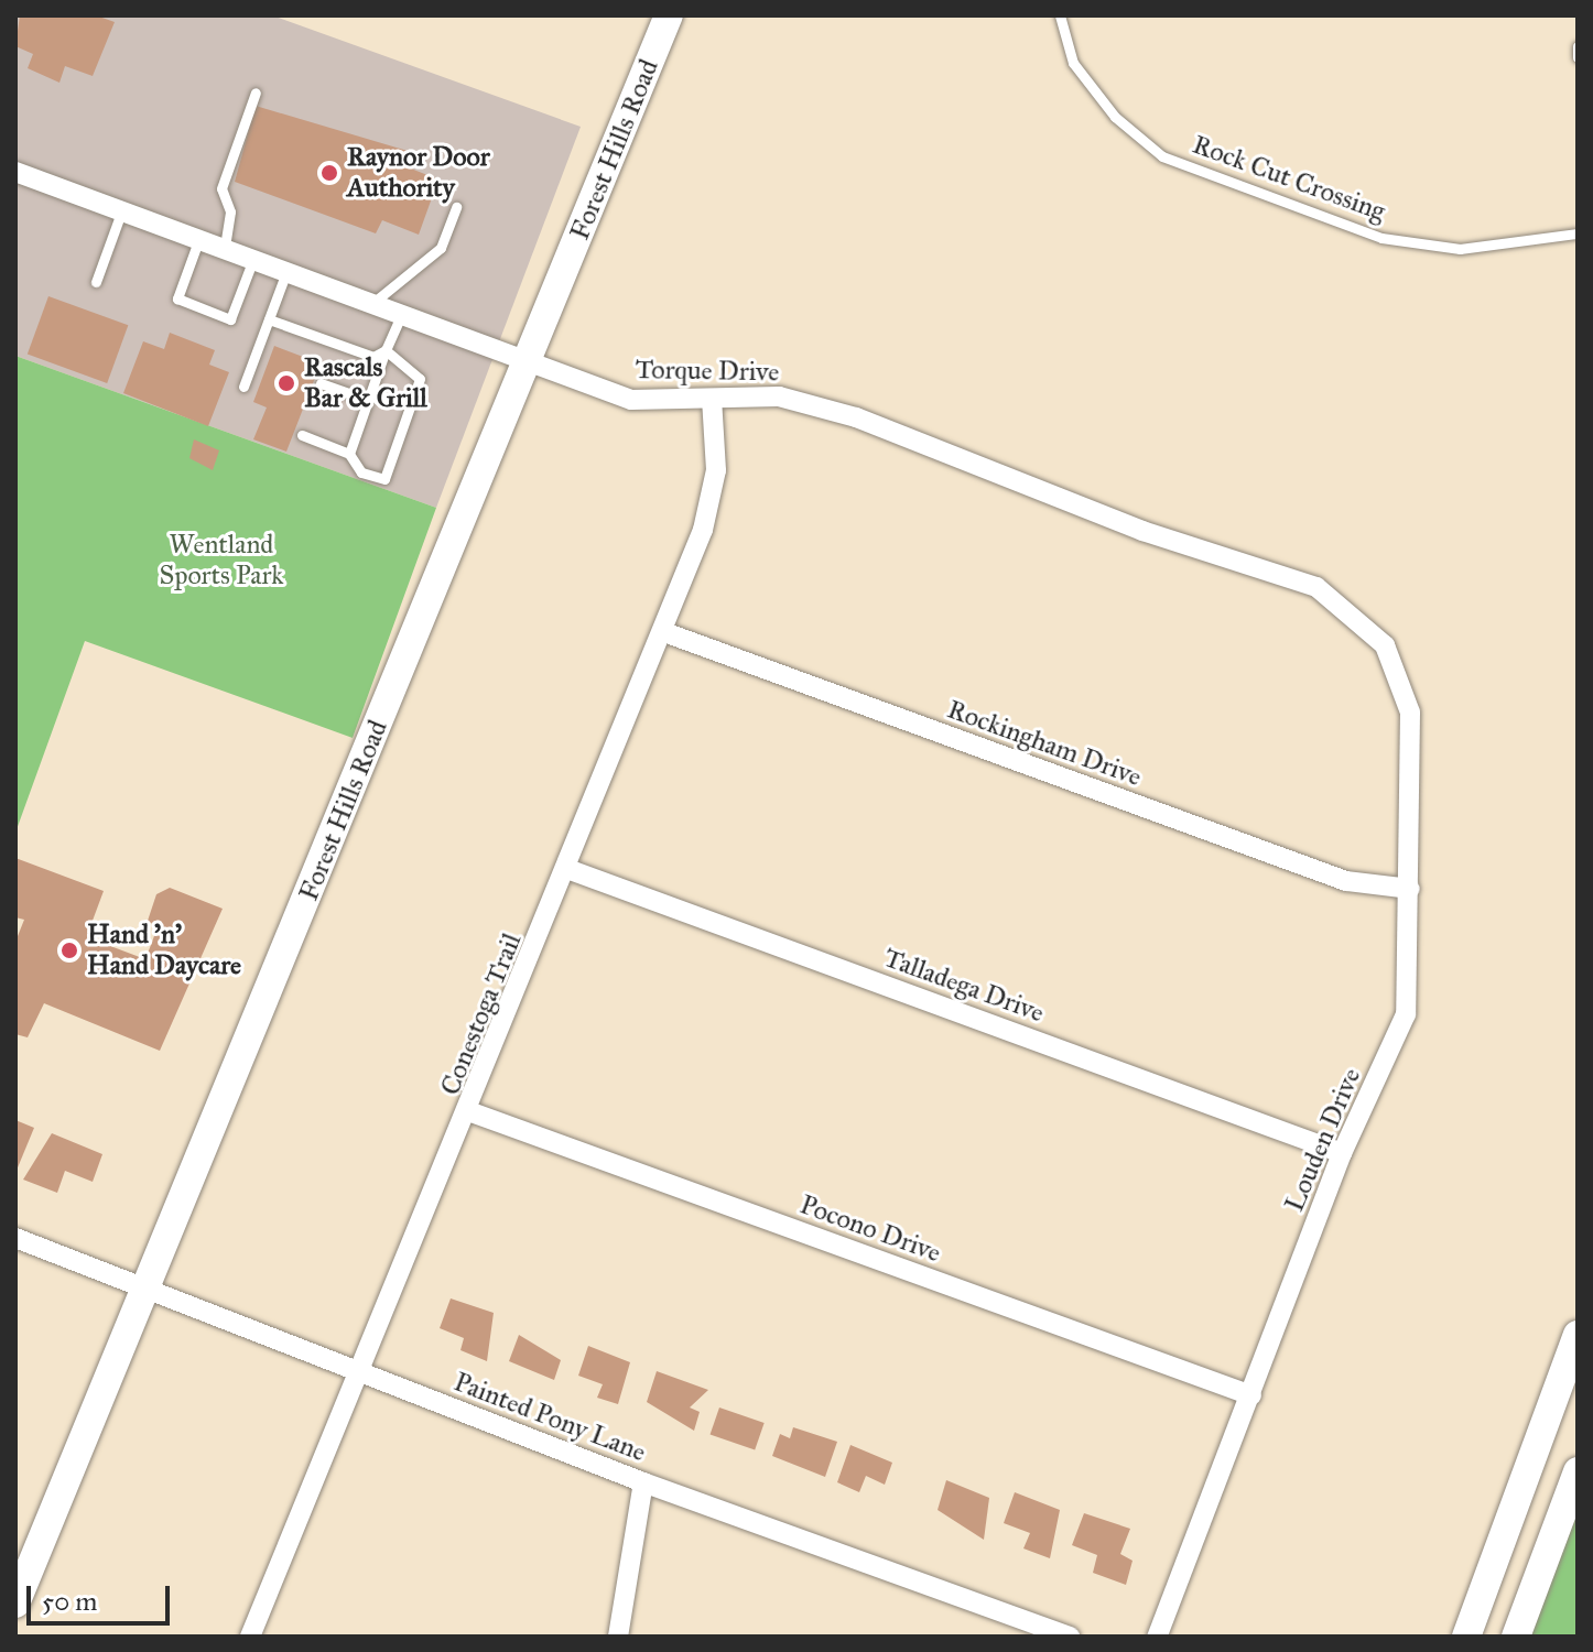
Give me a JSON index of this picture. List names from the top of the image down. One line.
{"streets":{"street":["Forest Hills Road","Torque Drive","Rockingham Drive","Talladega Drive","Conestoga Trail","Louden Drive","Pocono Drive","Painted Pony Lane"],"lane":["Rock Cut Crossing"]},"crossings":[["Forest Hills Road","Torque Drive"],["Forest Hills Road","Painted Pony Lane"],["Torque Drive","Conestoga Trail"],["Torque Drive","Louden Drive"],["Rockingham Drive","Conestoga Trail"],["Rockingham Drive","Louden Drive"],["Talladega Drive","Conestoga Trail"],["Talladega Drive","Louden Drive"],["Conestoga Trail","Pocono Drive"],["Conestoga Trail","Painted Pony Lane"],["Louden Drive","Pocono Drive"]],"parks":["Wentland Sports Park"],"places":["Raynor Door Authority","Rascals Bar & Grill","Hand 'n' Hand Daycare"],"scale_bar":"50 m"}
